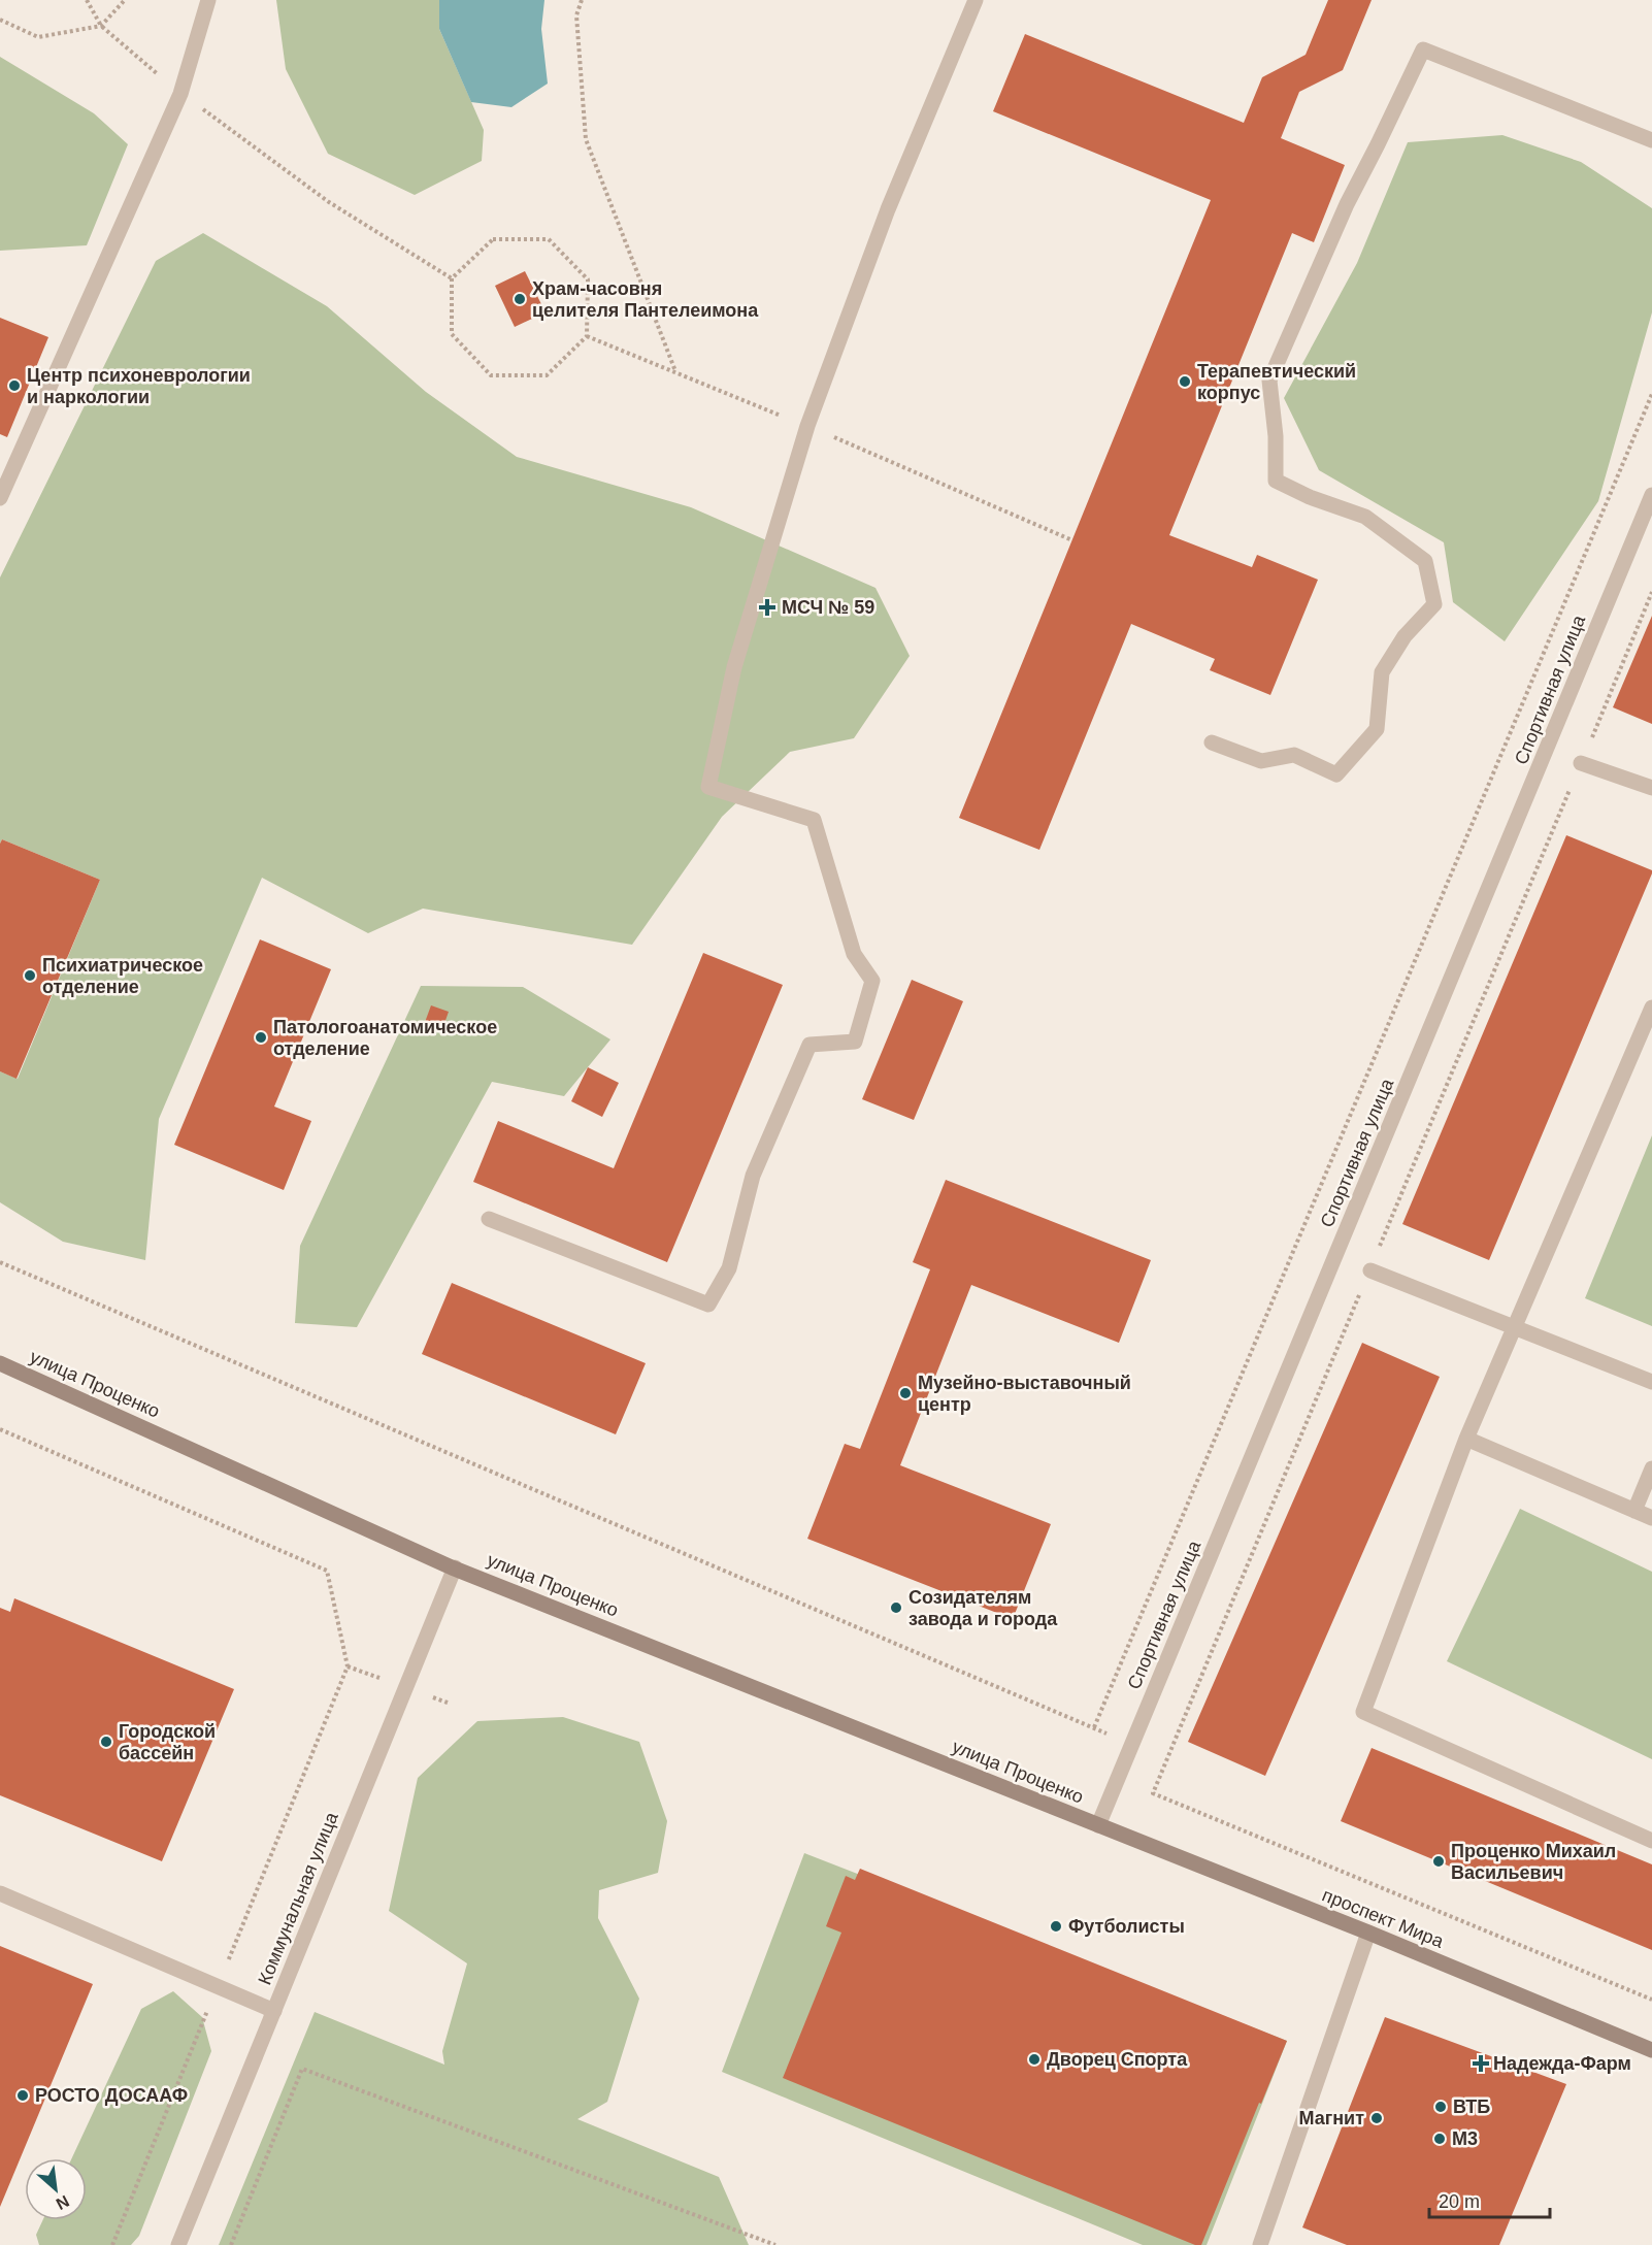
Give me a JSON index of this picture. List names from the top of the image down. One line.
{"streets":{"main road":["улица Проценко","проспект Мира"],"street":["Спортивная улица","Коммунальная улица"]},"crossings":[["Спортивная улица","улица Проценко"],["Спортивная улица","проспект Мира"],["улица Проценко","Коммунальная улица"],["улица Проценко","проспект Мира"]],"places":{"other":["Храм-часовня целителя Пантелеимона","Терапевтический корпус","Центр психоневрологии и наркологии","Психиатрическое отделение","Патологоанатомическое отделение","Музейно-выставочный центр","Созидателям завода и города","Городской бассейн","Проценко Михаил Васильевич","Футболисты","Дворец Спорта","РОСТО ДОСААФ","ВТБ","Магнит","M3"],"health":["МСЧ № 59","Надежда-Фарм"]},"scale_bar":"20 m","north":"bottom right"}
